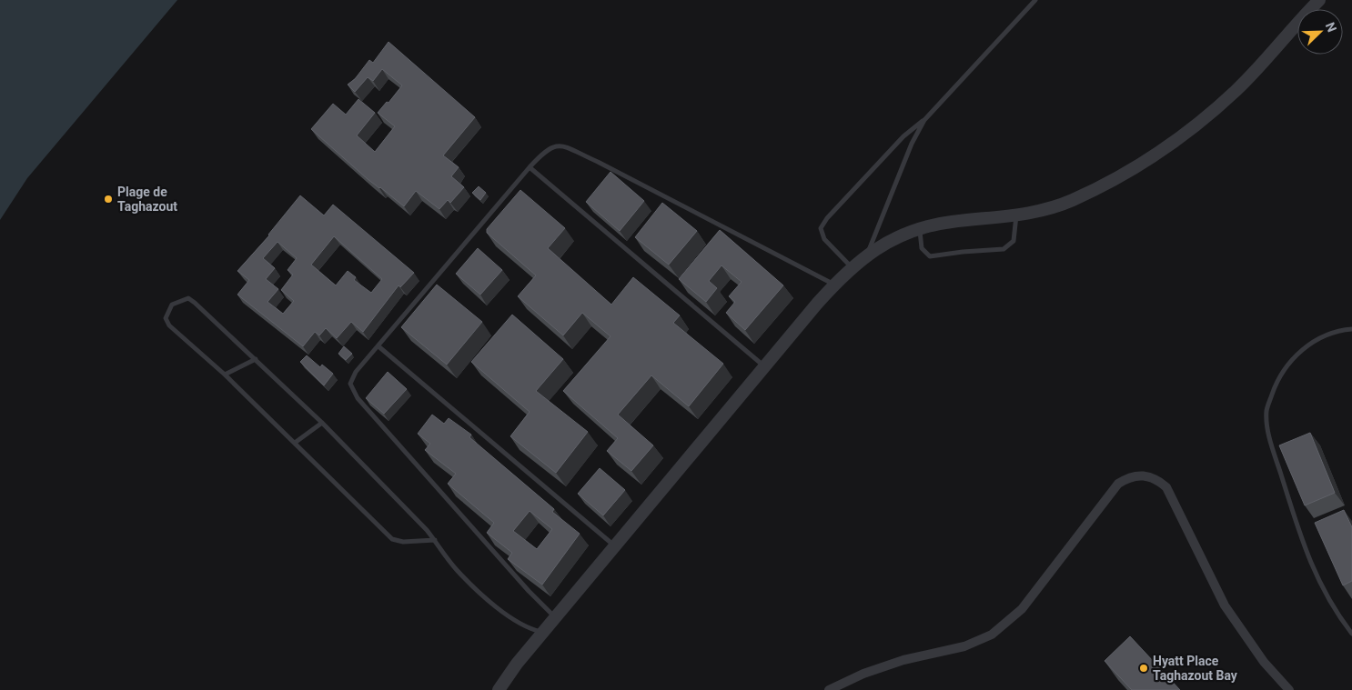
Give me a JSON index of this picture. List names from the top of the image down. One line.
{"places":["Plage de Taghazout","Hyatt Place Taghazout Bay"],"north":"top right"}
